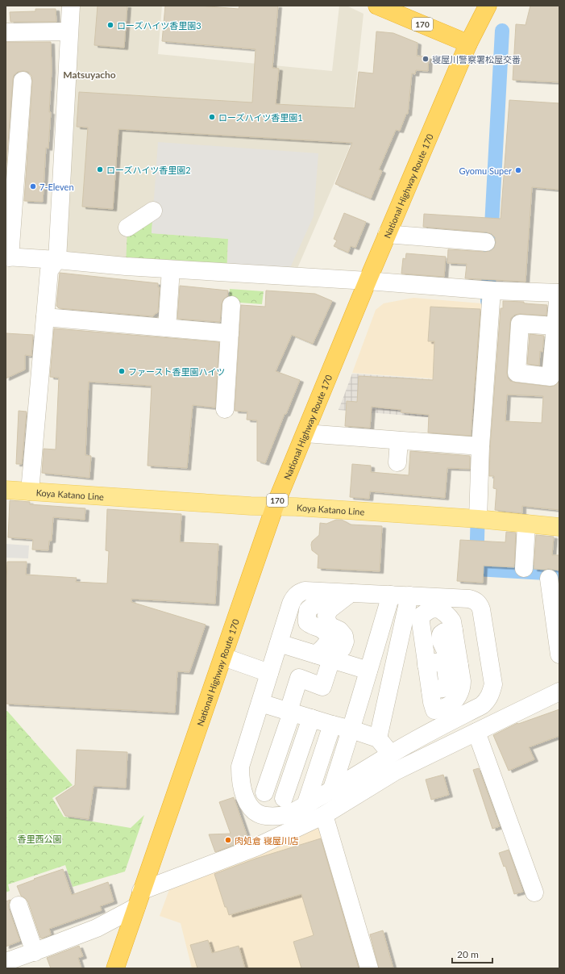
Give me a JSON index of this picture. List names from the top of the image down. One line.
{"streets":{"highway":["170","National Highway Route 170"],"main road":["Koya Katano Line"]},"crossings":[["170","National Highway Route 170"],["National Highway Route 170","Koya Katano Line"]],"districts":["Matsuyacho"],"parks":["香里西公園"],"places":["ローズハイツ香里園3","寝屋川警察署松屋交番","ローズハイツ香里園1","ローズハイツ香里園2","Gyomu Super","7-Eleven","ファースト香里園ハイツ","肉処倉 寝屋川店"],"scale_bar":"20 m"}
